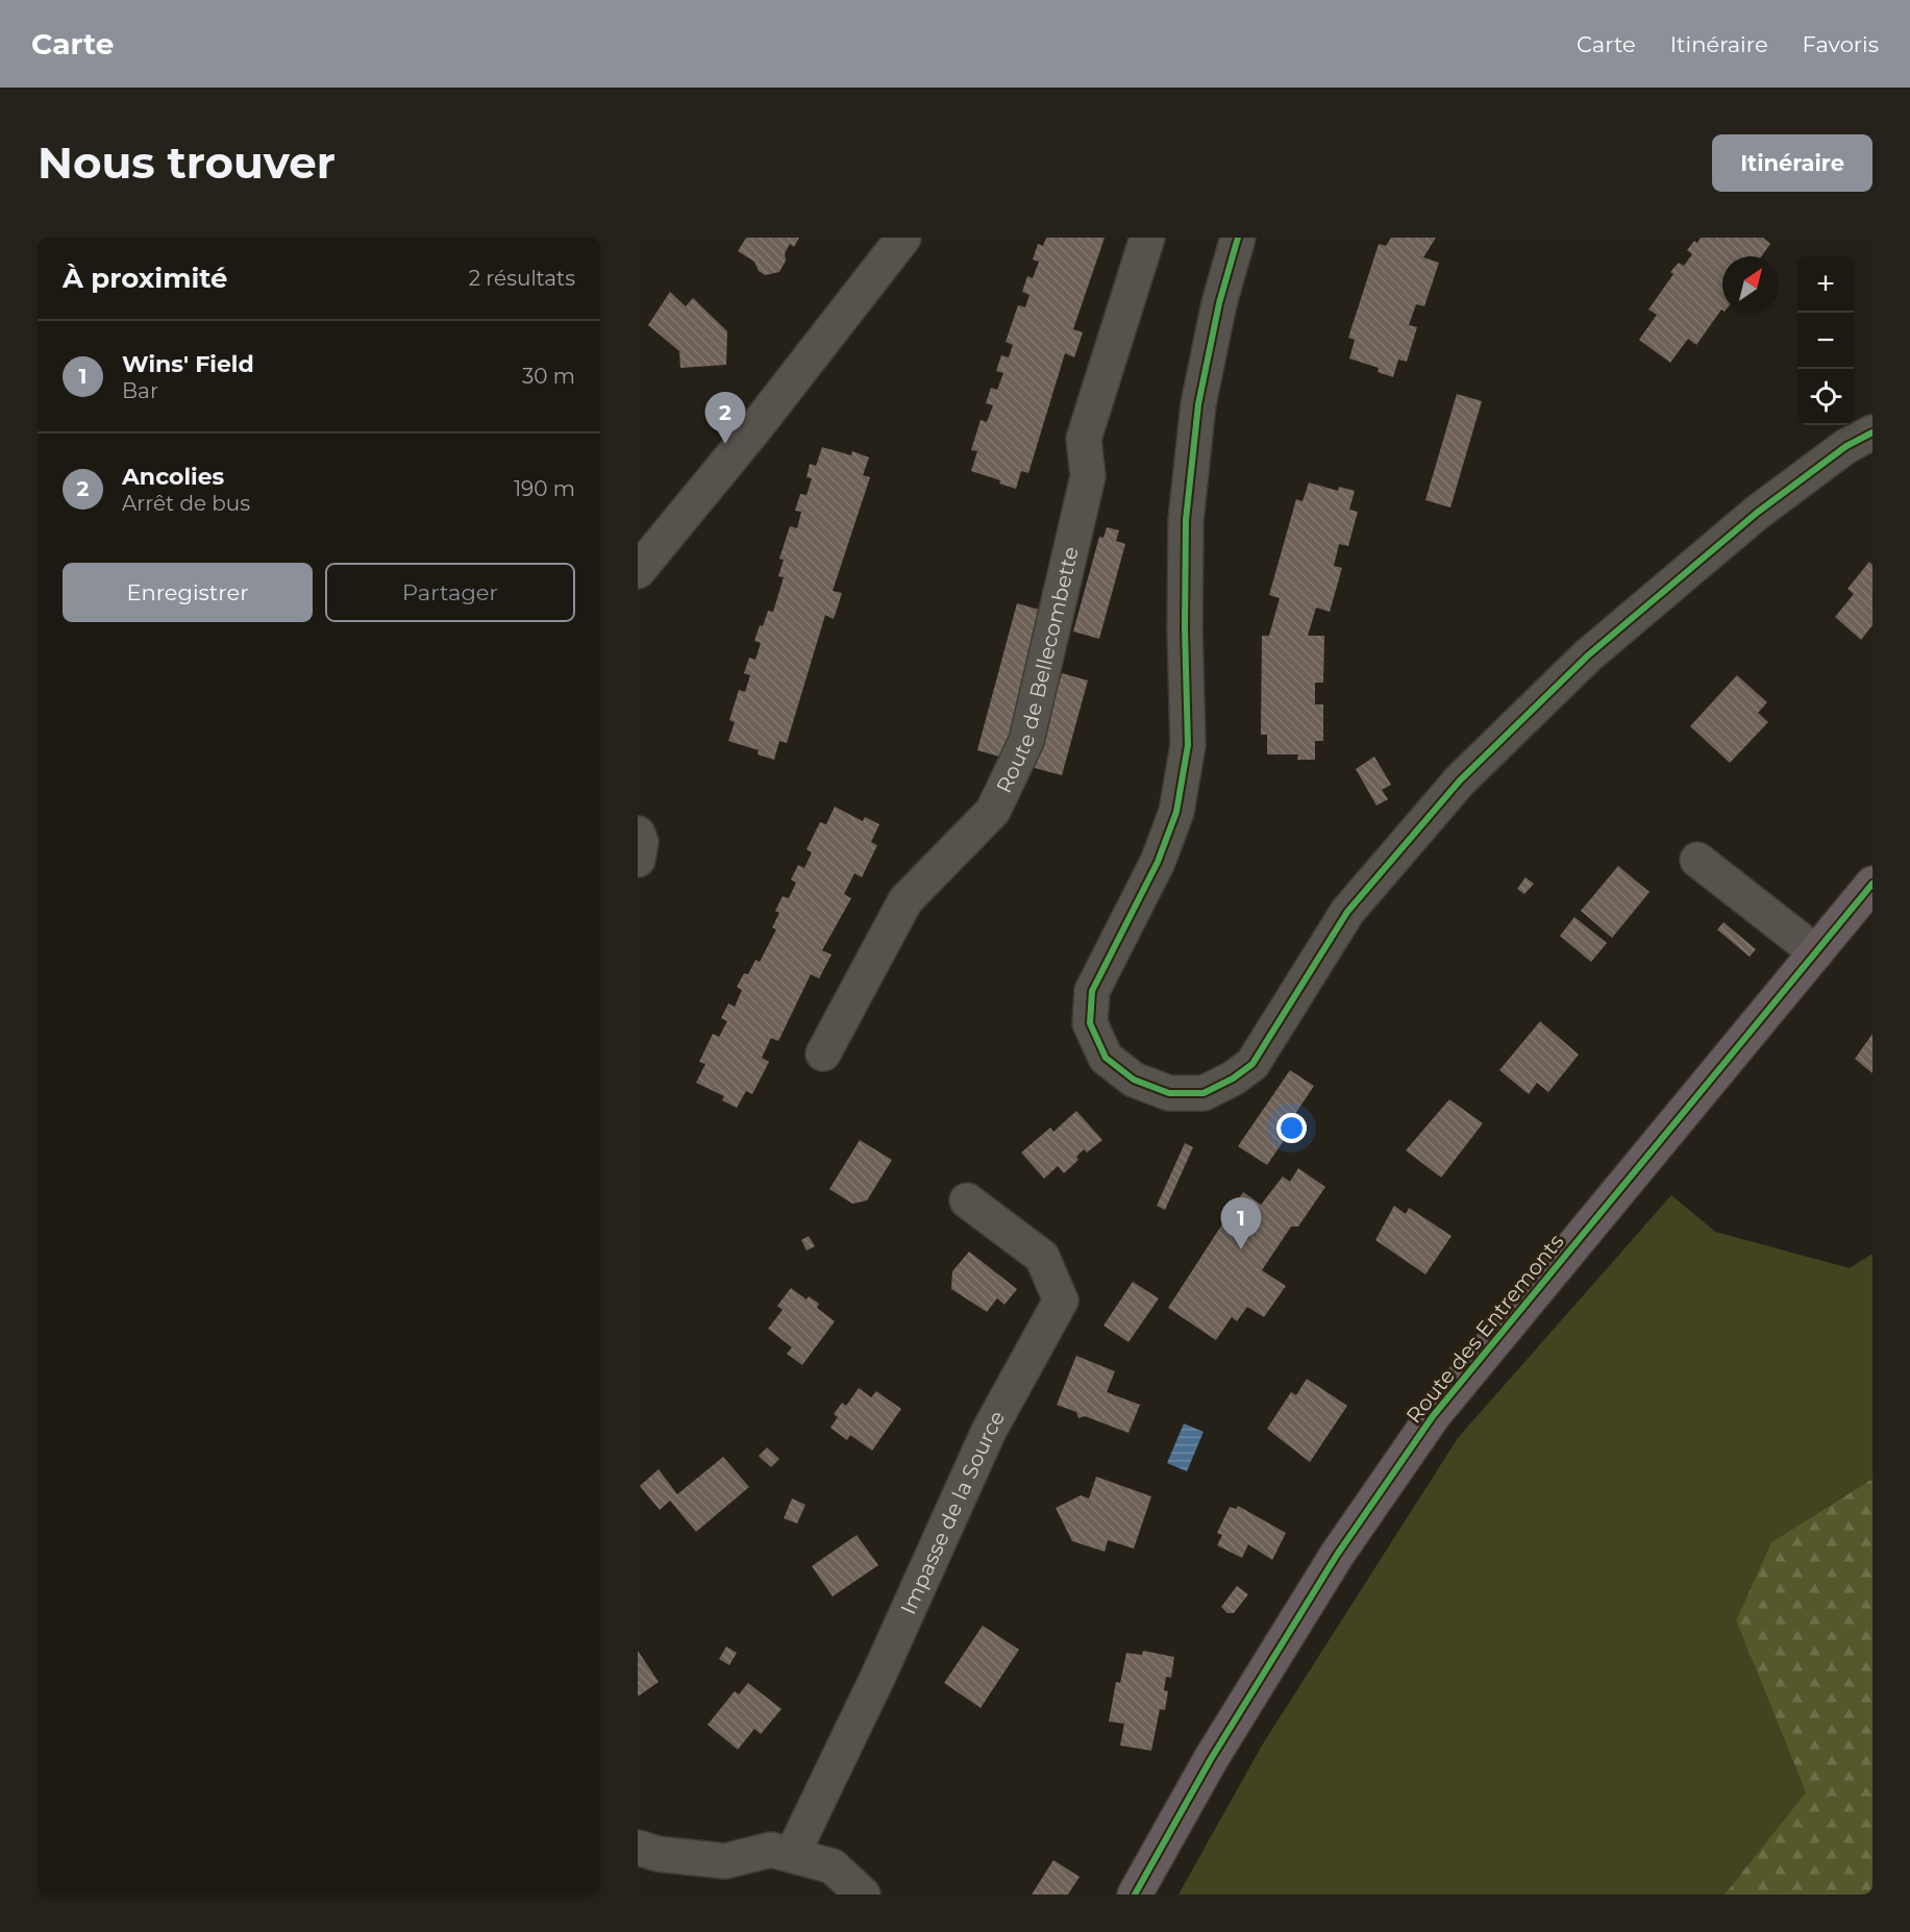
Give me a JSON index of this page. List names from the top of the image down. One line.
{"streets":{"main road":["Route des Entremonts"],"street":["Route de Bellecombette","Impasse de la Source"]},"north":"top right","page":{"header":"Carte","nav":["Carte","Itinéraire","Favoris"],"buttons":["Itinéraire",["Enregistrer","Partager"]],"title":"Nous trouver","heading":["À proximité","2 résultats"],"map_buttons":["+","−"],"list":[{"mark":"1","name":"Wins' Field","note":"Bar","value":"30 m"},{"mark":"2","name":"Ancolies","note":"Arrêt de bus","value":"190 m"}],"pins":["2","1"]}}
